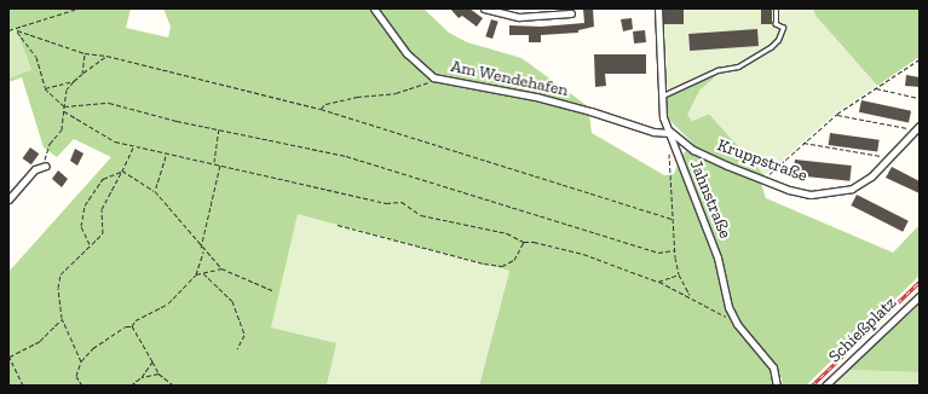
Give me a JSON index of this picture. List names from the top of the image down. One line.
{"streets":{"street":["Am Wendehafen","Kruppstraße","Jahnstraße","Schießplatz"]},"crossings":[["Am Wendehafen","Kruppstraße"],["Am Wendehafen","Jahnstraße"],["Kruppstraße","Jahnstraße"]]}
